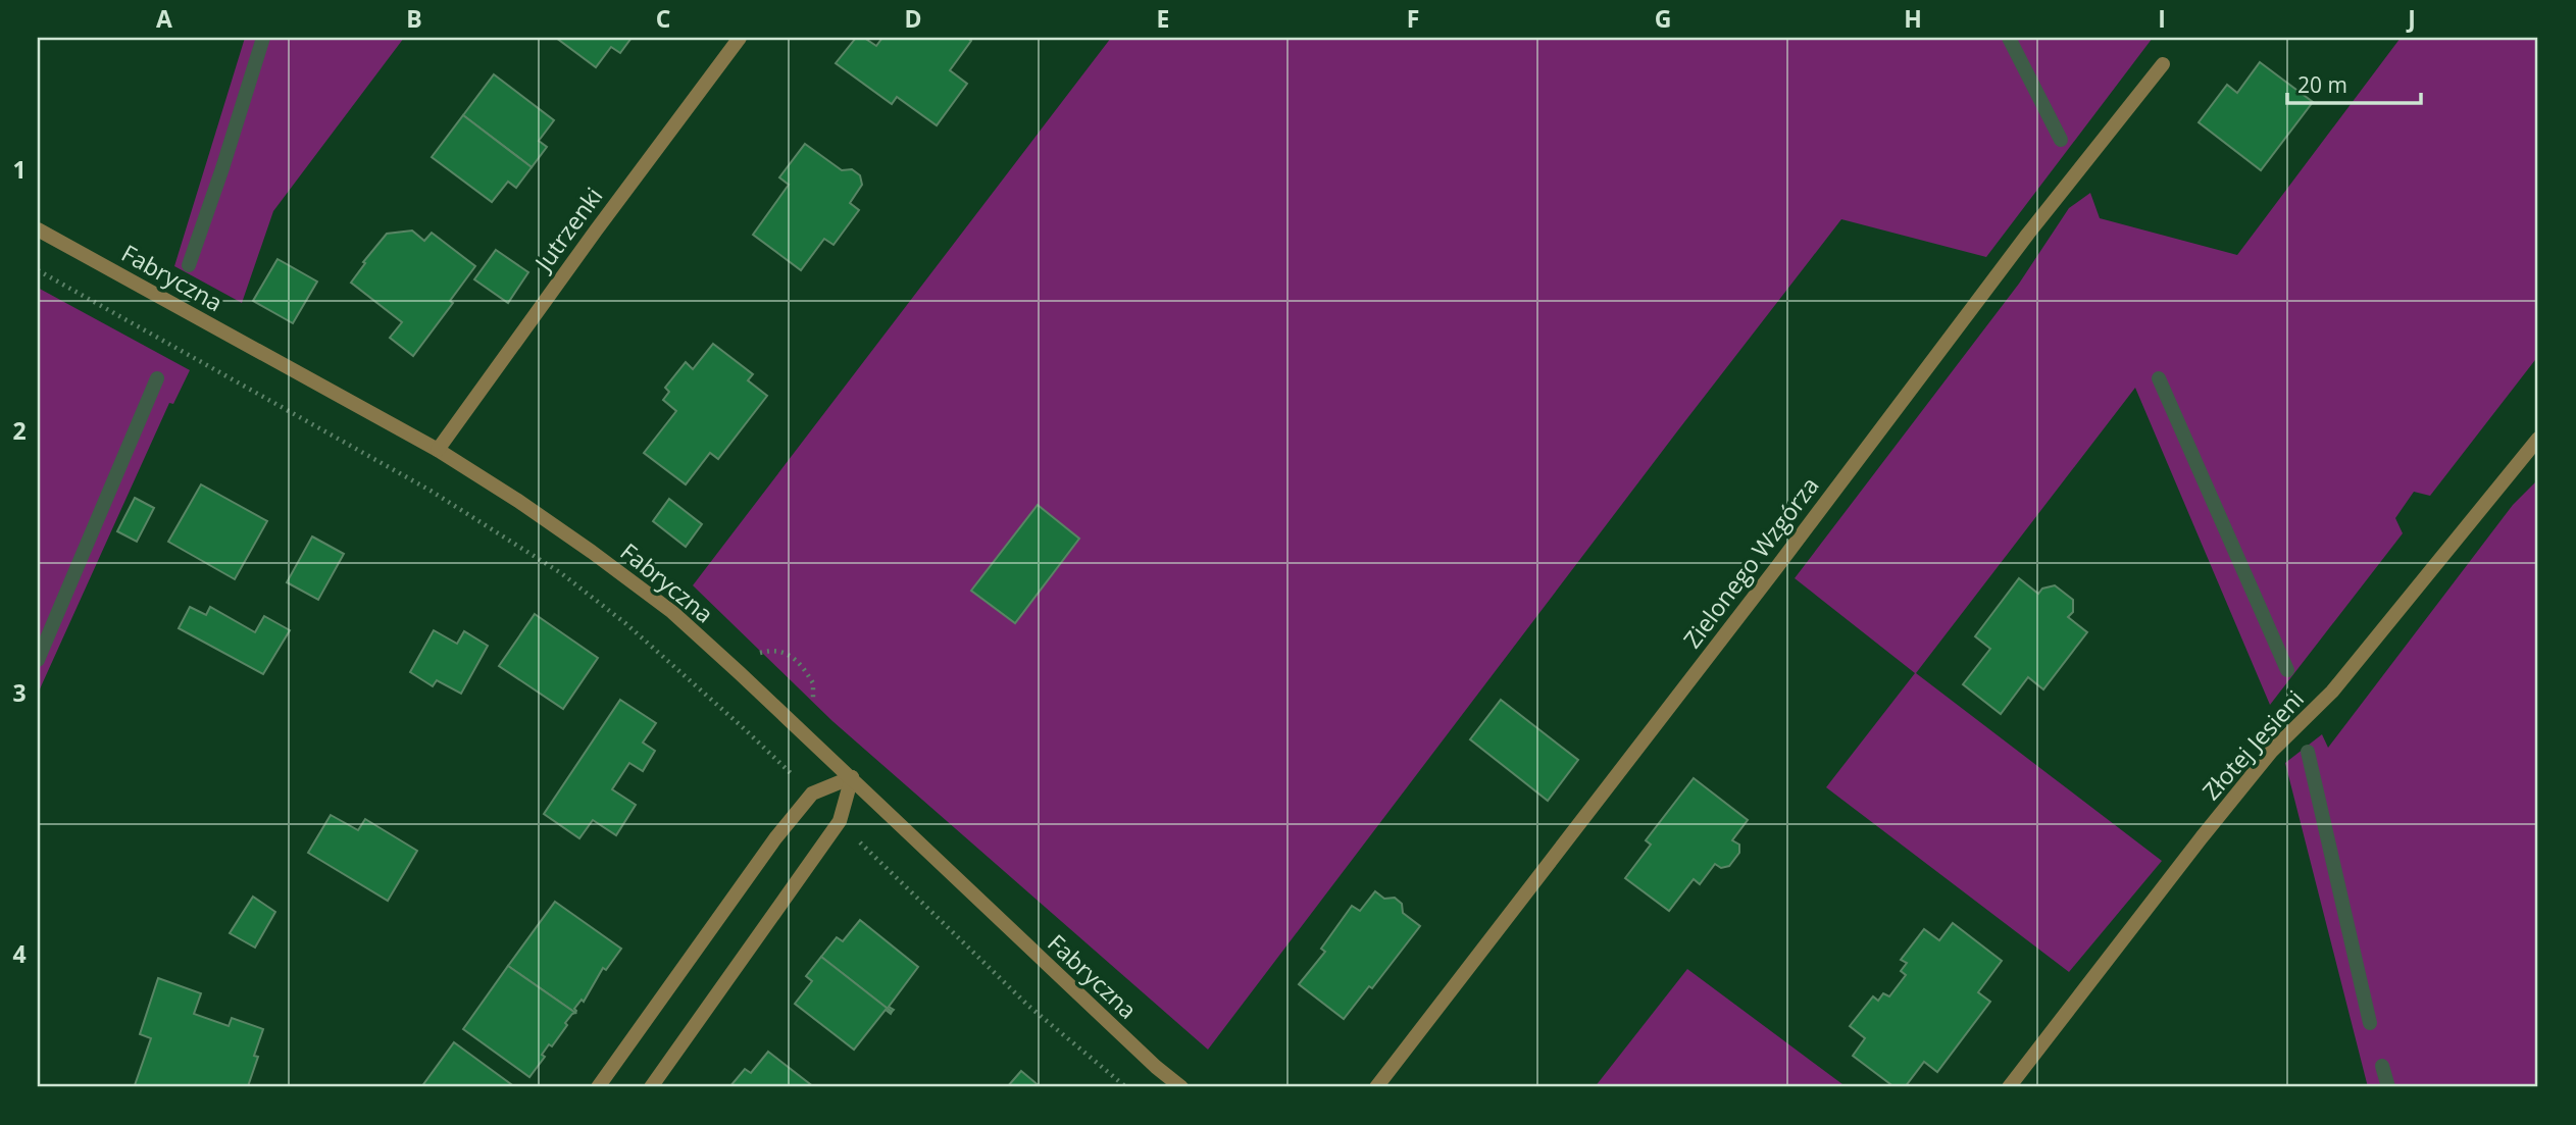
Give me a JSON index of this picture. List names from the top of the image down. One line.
{"streets":{"street":["Jutrzenki","Fabryczna","Zielonego Wzgórza","Złotej Jesieni"]},"crossings":[["Jutrzenki","Fabryczna"]],"scale_bar":"20 m","grid":{"columns":["A","B","C","D","E","F","G","H","I","J"],"rows":["1","2","3","4"]}}
